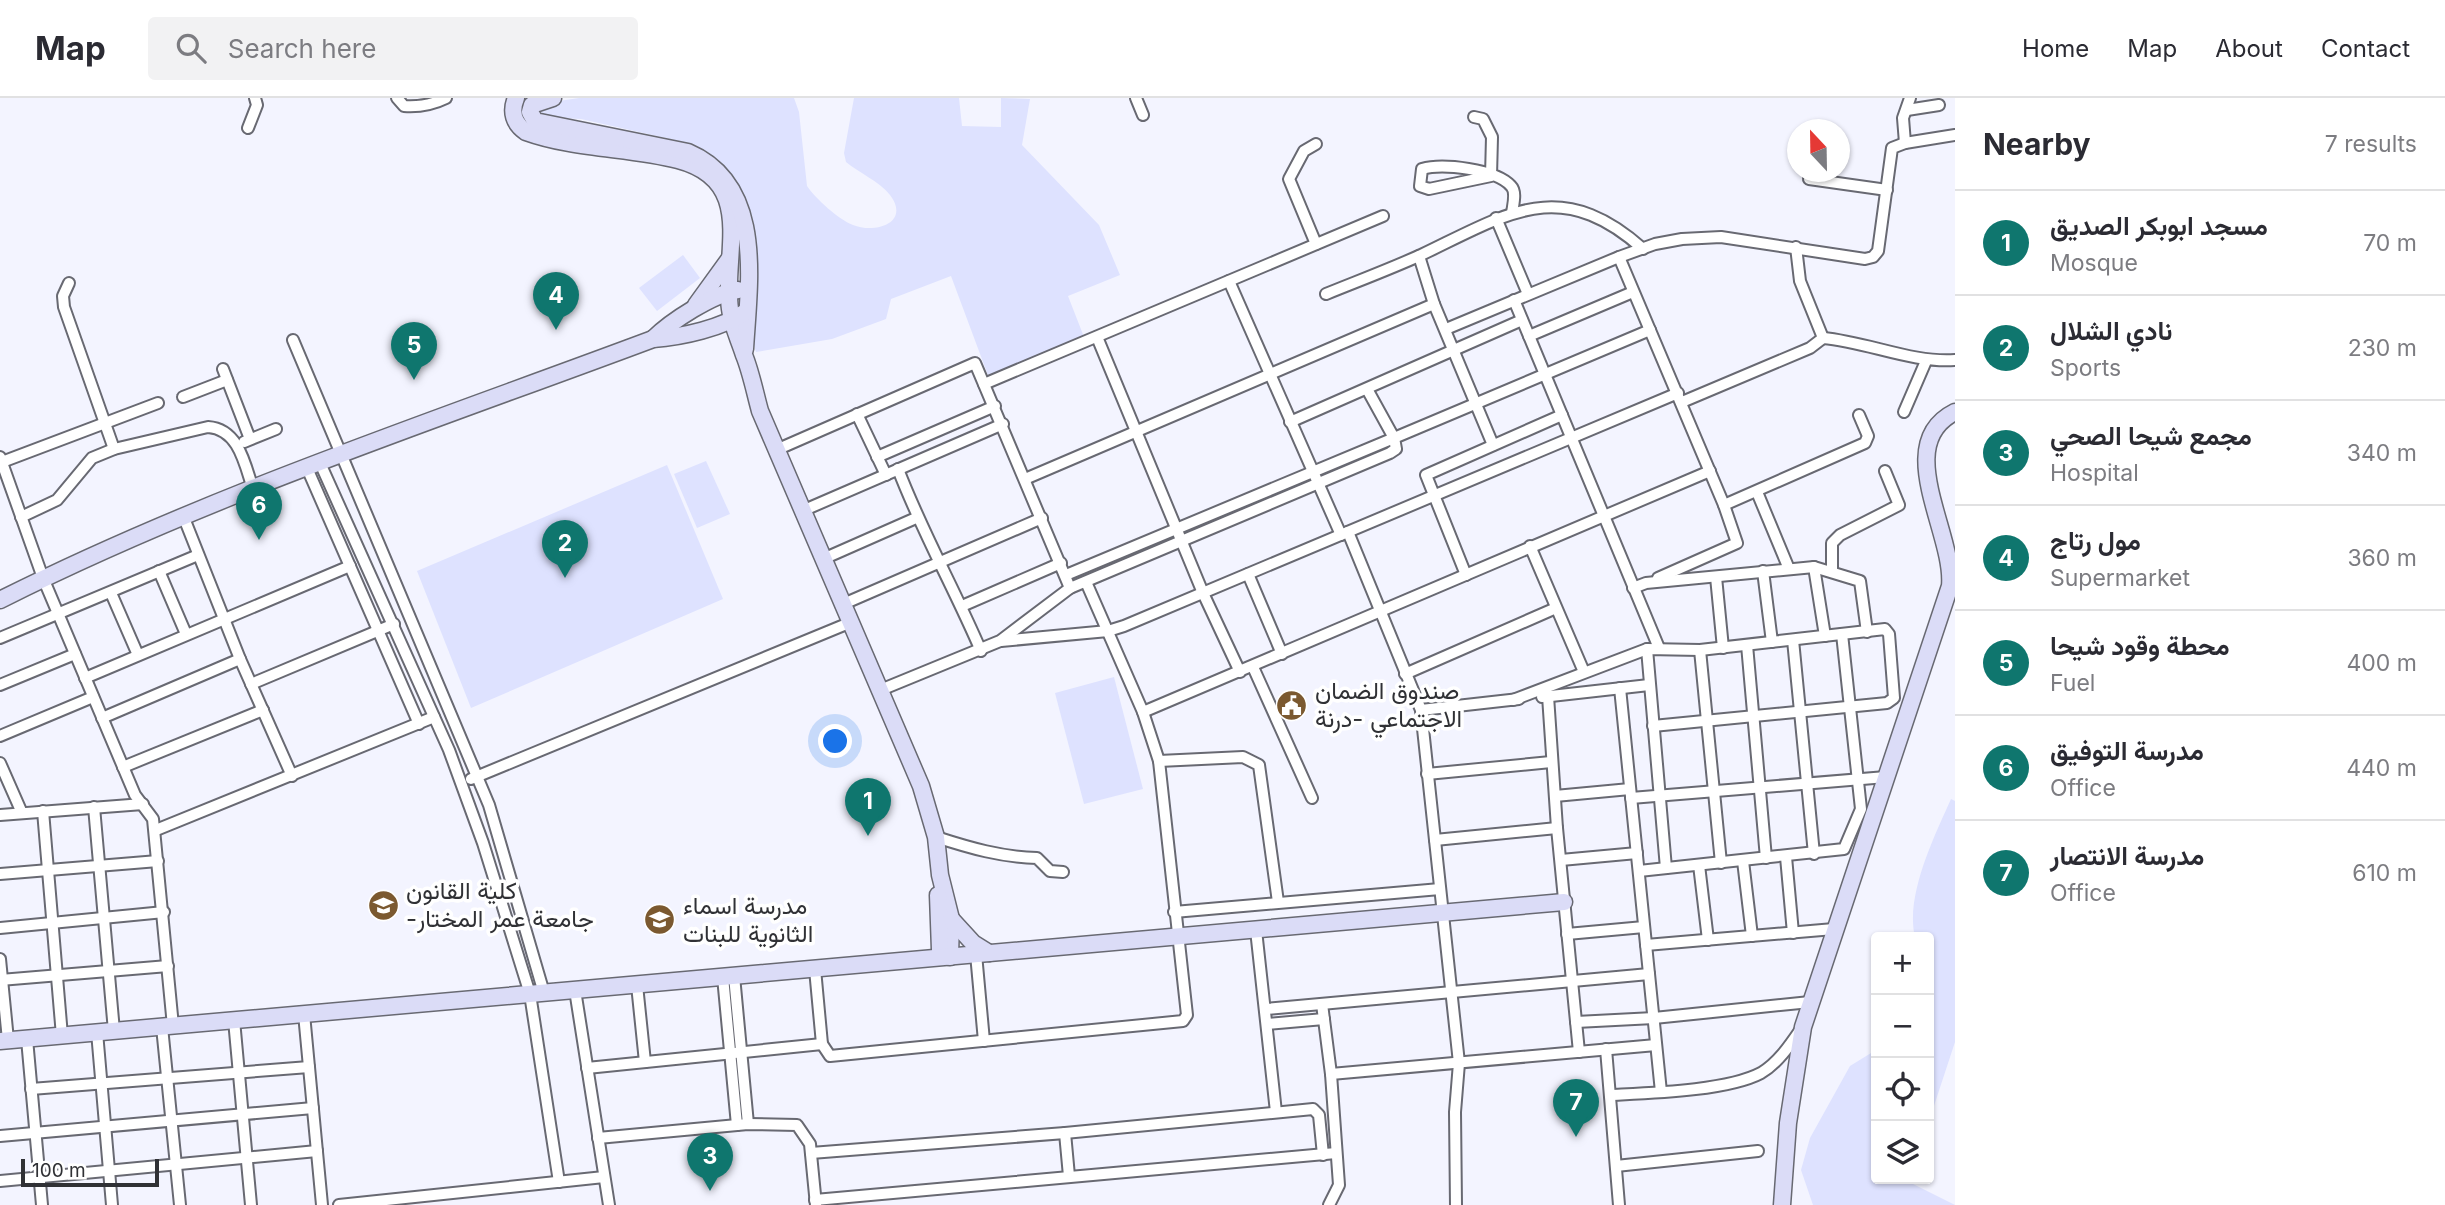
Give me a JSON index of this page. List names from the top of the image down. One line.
{"places":{"public building":["صندوق الضمان الاجتماعي -درنة"],"school or university":["كلية القانون -جامعة عمر المختار","مدرسة اسماء الثانوية للبنات"]},"scale_bar":"100 m","north":"top","page":{"header":"Map","search":"Search here","nav":["Home","Map","About","Contact"],"heading":["Nearby","7 results"],"list":[{"mark":"1","name":"مسجد ابوبكر الصديق","note":"Mosque","value":"70 m"},{"mark":"2","name":"نادي الشلال","note":"Sports","value":"230 m"},{"mark":"3","name":"مجمع شيحا الصحي","note":"Hospital","value":"340 m"},{"mark":"4","name":"مول رتاج","note":"Supermarket","value":"360 m"},{"mark":"5","name":"محطة وقود شيحا","note":"Fuel","value":"400 m"},{"mark":"6","name":"مدرسة التوفيق","note":"Office","value":"440 m"},{"mark":"7","name":"مدرسة الانتصار","note":"Office","value":"610 m"}],"pins":["4","5","6","2","1","7","3"],"map_buttons":["+","−"],"scale":"100 m"}}
